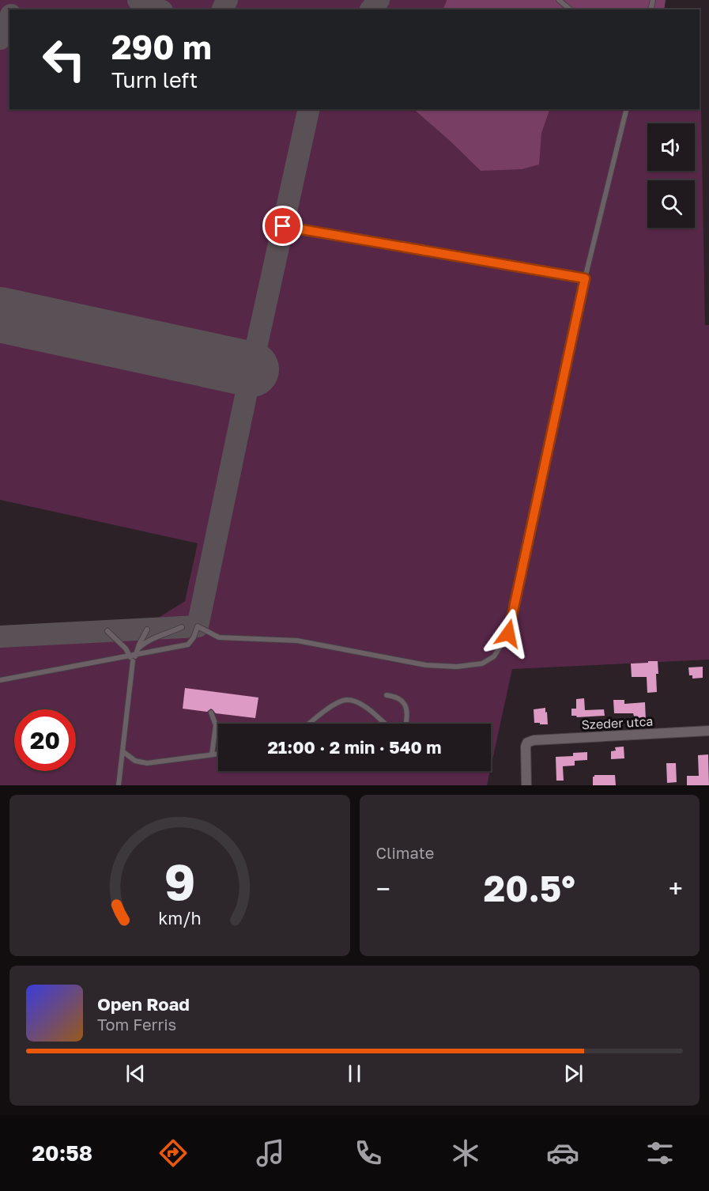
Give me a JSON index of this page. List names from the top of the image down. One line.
{"streets":{"street":["Szeder utca"]},"page":{"turn":["290 m","Turn left"],"limit":"20","trip":"21:00 · 2 min · 540 m","tile":"Climate","heat":["−","20.5°","+"],"song":["Open Road","Tom Ferris"],"tabs":"20:58","gauge":["9","km/h"]}}
